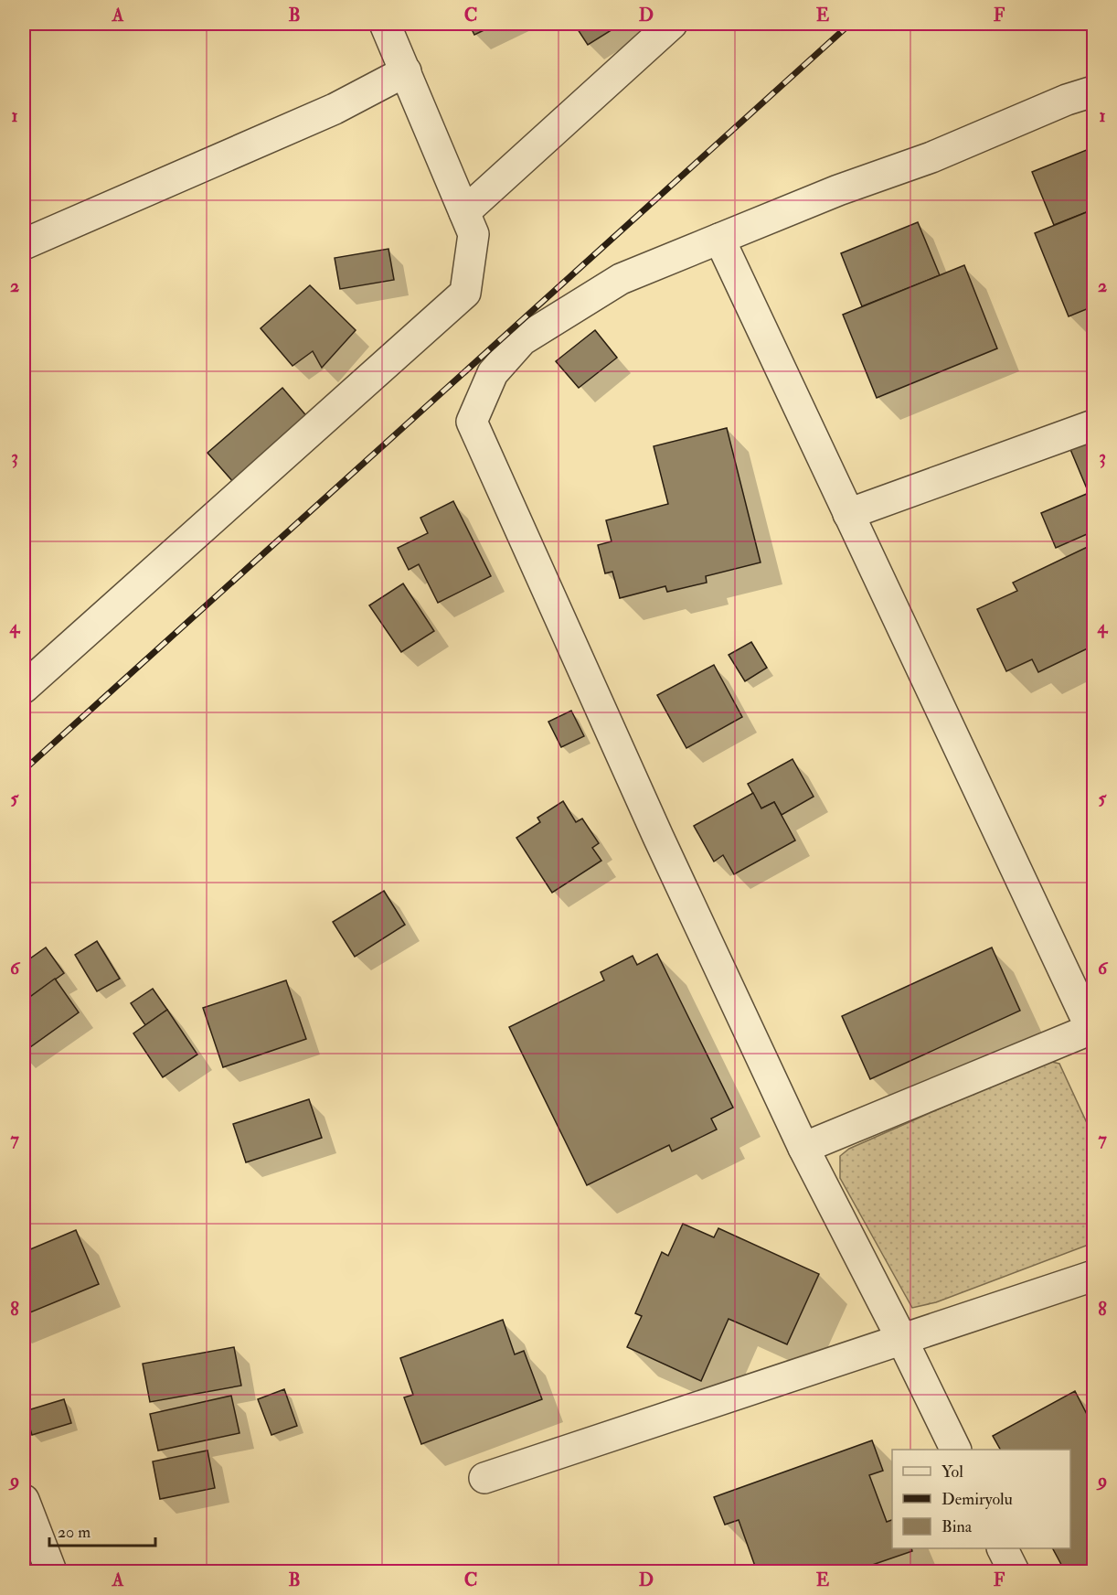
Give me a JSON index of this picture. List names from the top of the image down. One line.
{"legend":["Yol","Demiryolu","Bina"],"scale_bar":"20 m","grid":{"columns":["A","B","C","D","E","F"],"rows":["1","2","3","4","5","6","7","8","9"]}}
